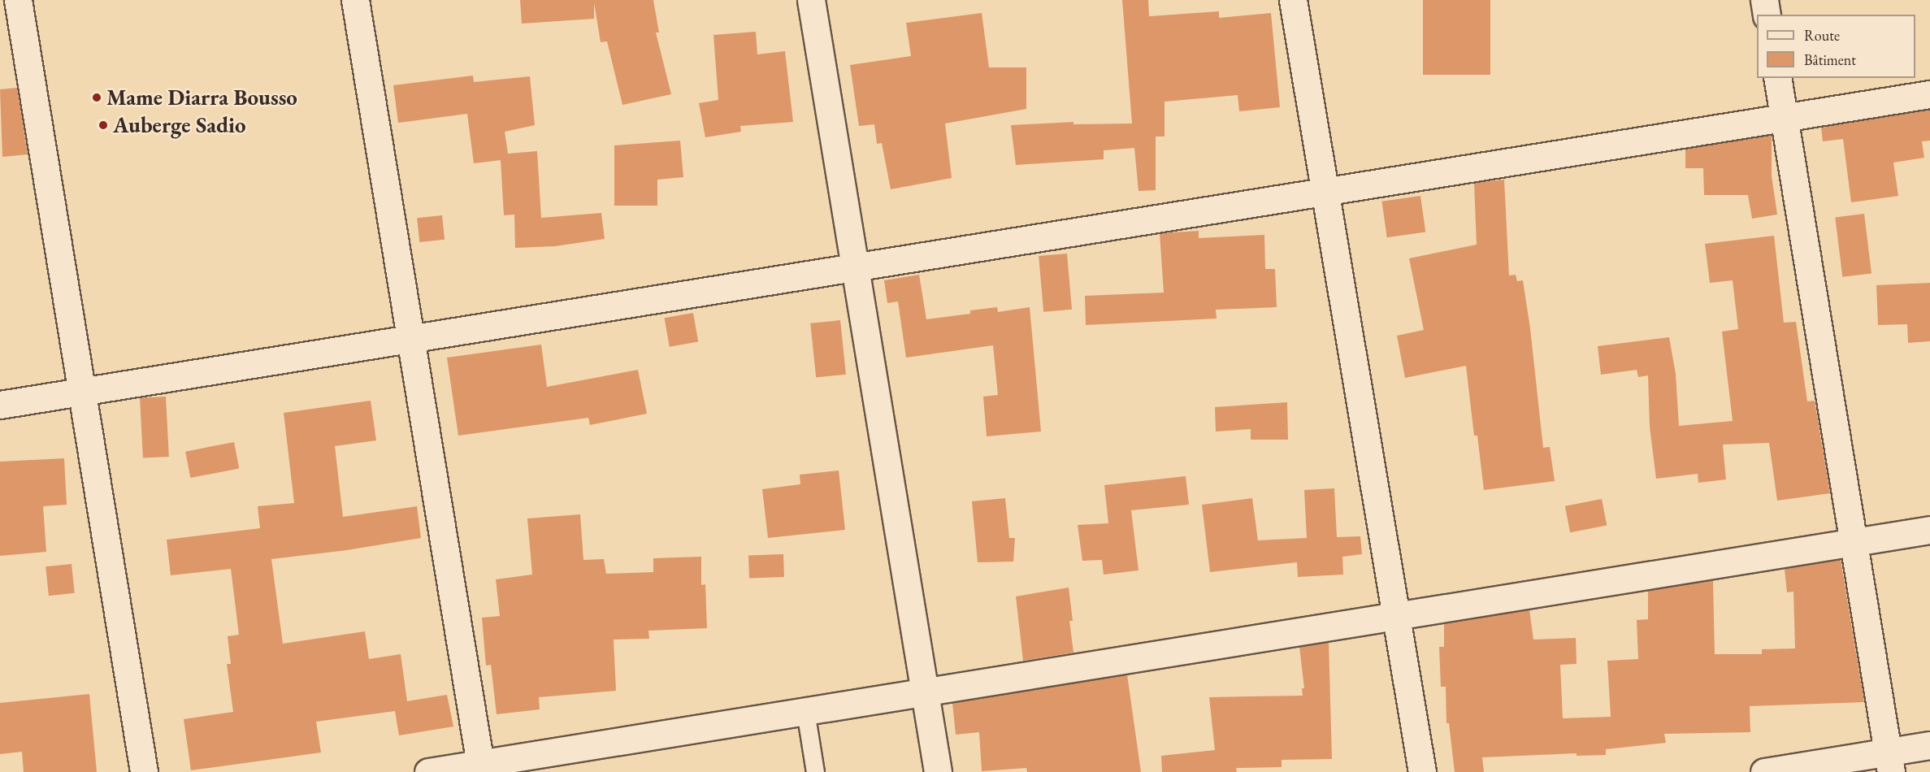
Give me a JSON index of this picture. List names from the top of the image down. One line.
{"places":["Mame Diarra Bousso","Auberge Sadio"],"legend":["Route","Bâtiment"]}
